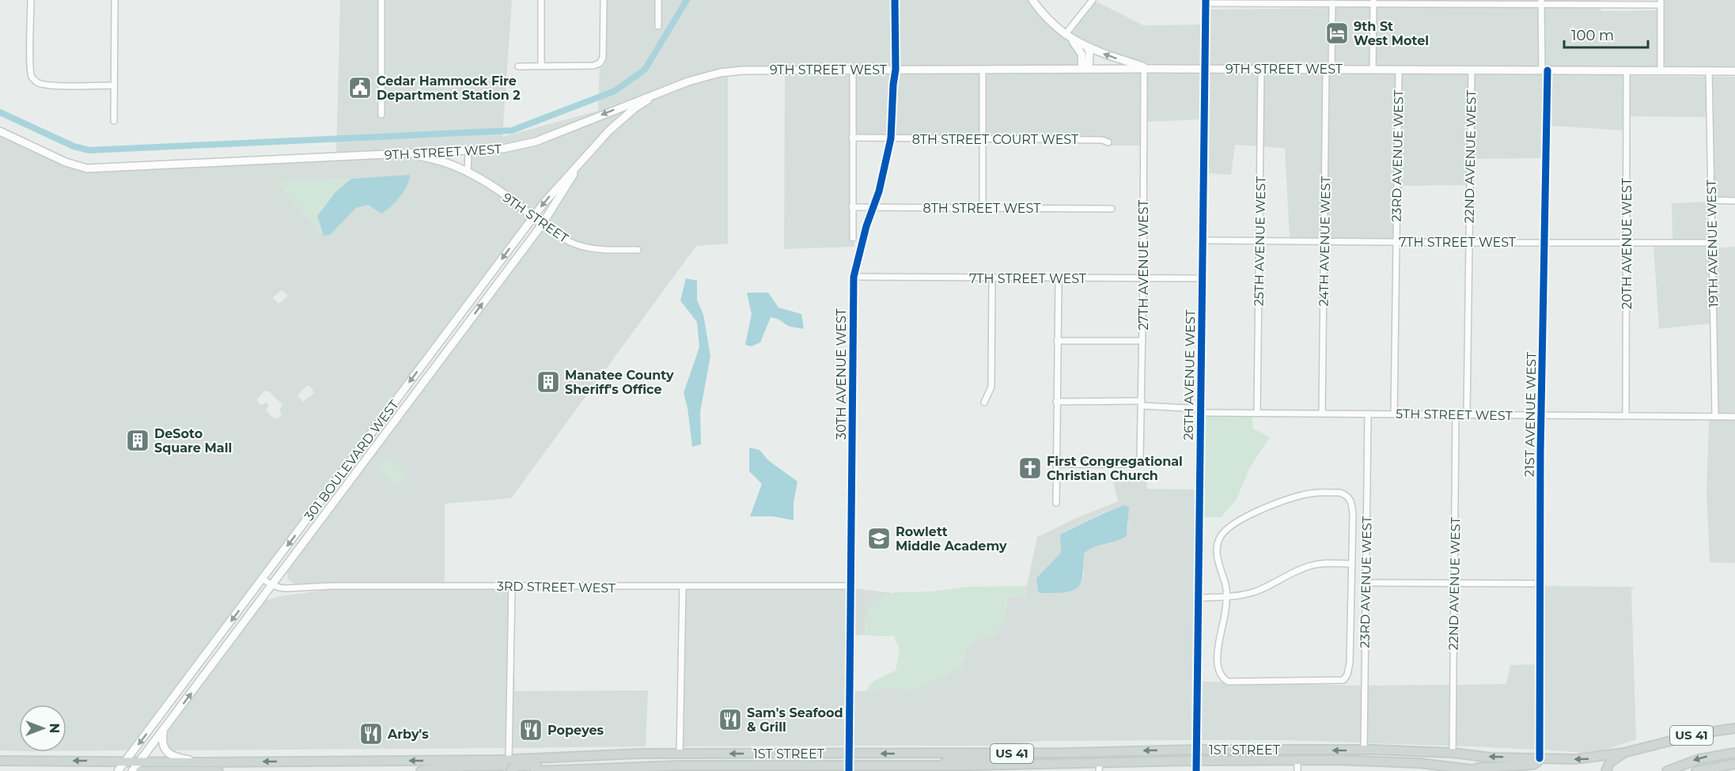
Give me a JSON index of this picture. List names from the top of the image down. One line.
{"streets":{"main road":["9TH STREET WEST","9TH STREET","30TH AVENUE WEST","26TH AVENUE WEST","301 BOULEVARD WEST","US 41","1ST STREET"],"street":["8TH STREET COURT WEST","23RD AVENUE WEST","22ND AVENUE WEST","8TH STREET WEST","25TH AVENUE WEST","24TH AVENUE WEST","7TH STREET WEST","20TH AVENUE WEST","19TH AVENUE WEST","27TH AVENUE WEST","5TH STREET WEST","21ST AVENUE WEST","3RD STREET WEST"]},"crossings":[["9TH STREET WEST","23RD AVENUE WEST"],["9TH STREET WEST","22ND AVENUE WEST"],["9TH STREET WEST","9TH STREET"],["9TH STREET WEST","25TH AVENUE WEST"],["9TH STREET WEST","24TH AVENUE WEST"],["9TH STREET WEST","20TH AVENUE WEST"],["9TH STREET WEST","19TH AVENUE WEST"],["9TH STREET WEST","27TH AVENUE WEST"],["9TH STREET WEST","30TH AVENUE WEST"],["9TH STREET WEST","26TH AVENUE WEST"],["9TH STREET WEST","21ST AVENUE WEST"],["9TH STREET WEST","301 BOULEVARD WEST"],["8TH STREET COURT WEST","30TH AVENUE WEST"],["23RD AVENUE WEST","7TH STREET WEST"],["23RD AVENUE WEST","5TH STREET WEST"],["23RD AVENUE WEST","1ST STREET"],["22ND AVENUE WEST","7TH STREET WEST"],["22ND AVENUE WEST","5TH STREET WEST"],["22ND AVENUE WEST","US 41"],["22ND AVENUE WEST","1ST STREET"],["8TH STREET WEST","30TH AVENUE WEST"],["9TH STREET","301 BOULEVARD WEST"],["25TH AVENUE WEST","7TH STREET WEST"],["25TH AVENUE WEST","5TH STREET WEST"],["24TH AVENUE WEST","7TH STREET WEST"],["24TH AVENUE WEST","5TH STREET WEST"],["7TH STREET WEST","20TH AVENUE WEST"],["7TH STREET WEST","19TH AVENUE WEST"],["7TH STREET WEST","27TH AVENUE WEST"],["7TH STREET WEST","30TH AVENUE WEST"],["7TH STREET WEST","26TH AVENUE WEST"],["7TH STREET WEST","21ST AVENUE WEST"],["20TH AVENUE WEST","5TH STREET WEST"],["19TH AVENUE WEST","5TH STREET WEST"],["27TH AVENUE WEST","5TH STREET WEST"],["30TH AVENUE WEST","3RD STREET WEST"],["30TH AVENUE WEST","1ST STREET"],["26TH AVENUE WEST","5TH STREET WEST"],["26TH AVENUE WEST","1ST STREET"],["5TH STREET WEST","21ST AVENUE WEST"],["21ST AVENUE WEST","US 41"],["301 BOULEVARD WEST","3RD STREET WEST"],["301 BOULEVARD WEST","US 41"],["301 BOULEVARD WEST","1ST STREET"],["US 41","1ST STREET"]],"places":{"hotel":["9th St West Motel"],"public building":["Cedar Hammock Fire Department Station 2"],"building":["Manatee County Sheriff's Office","DeSoto Square Mall"],"church":["First Congregational Christian Church"],"school or university":["Rowlett Middle Academy"],"restaurant":["Sam's Seafood & Grill","Popeyes","Arby's"]},"scale_bar":"100 m","north":"right"}
